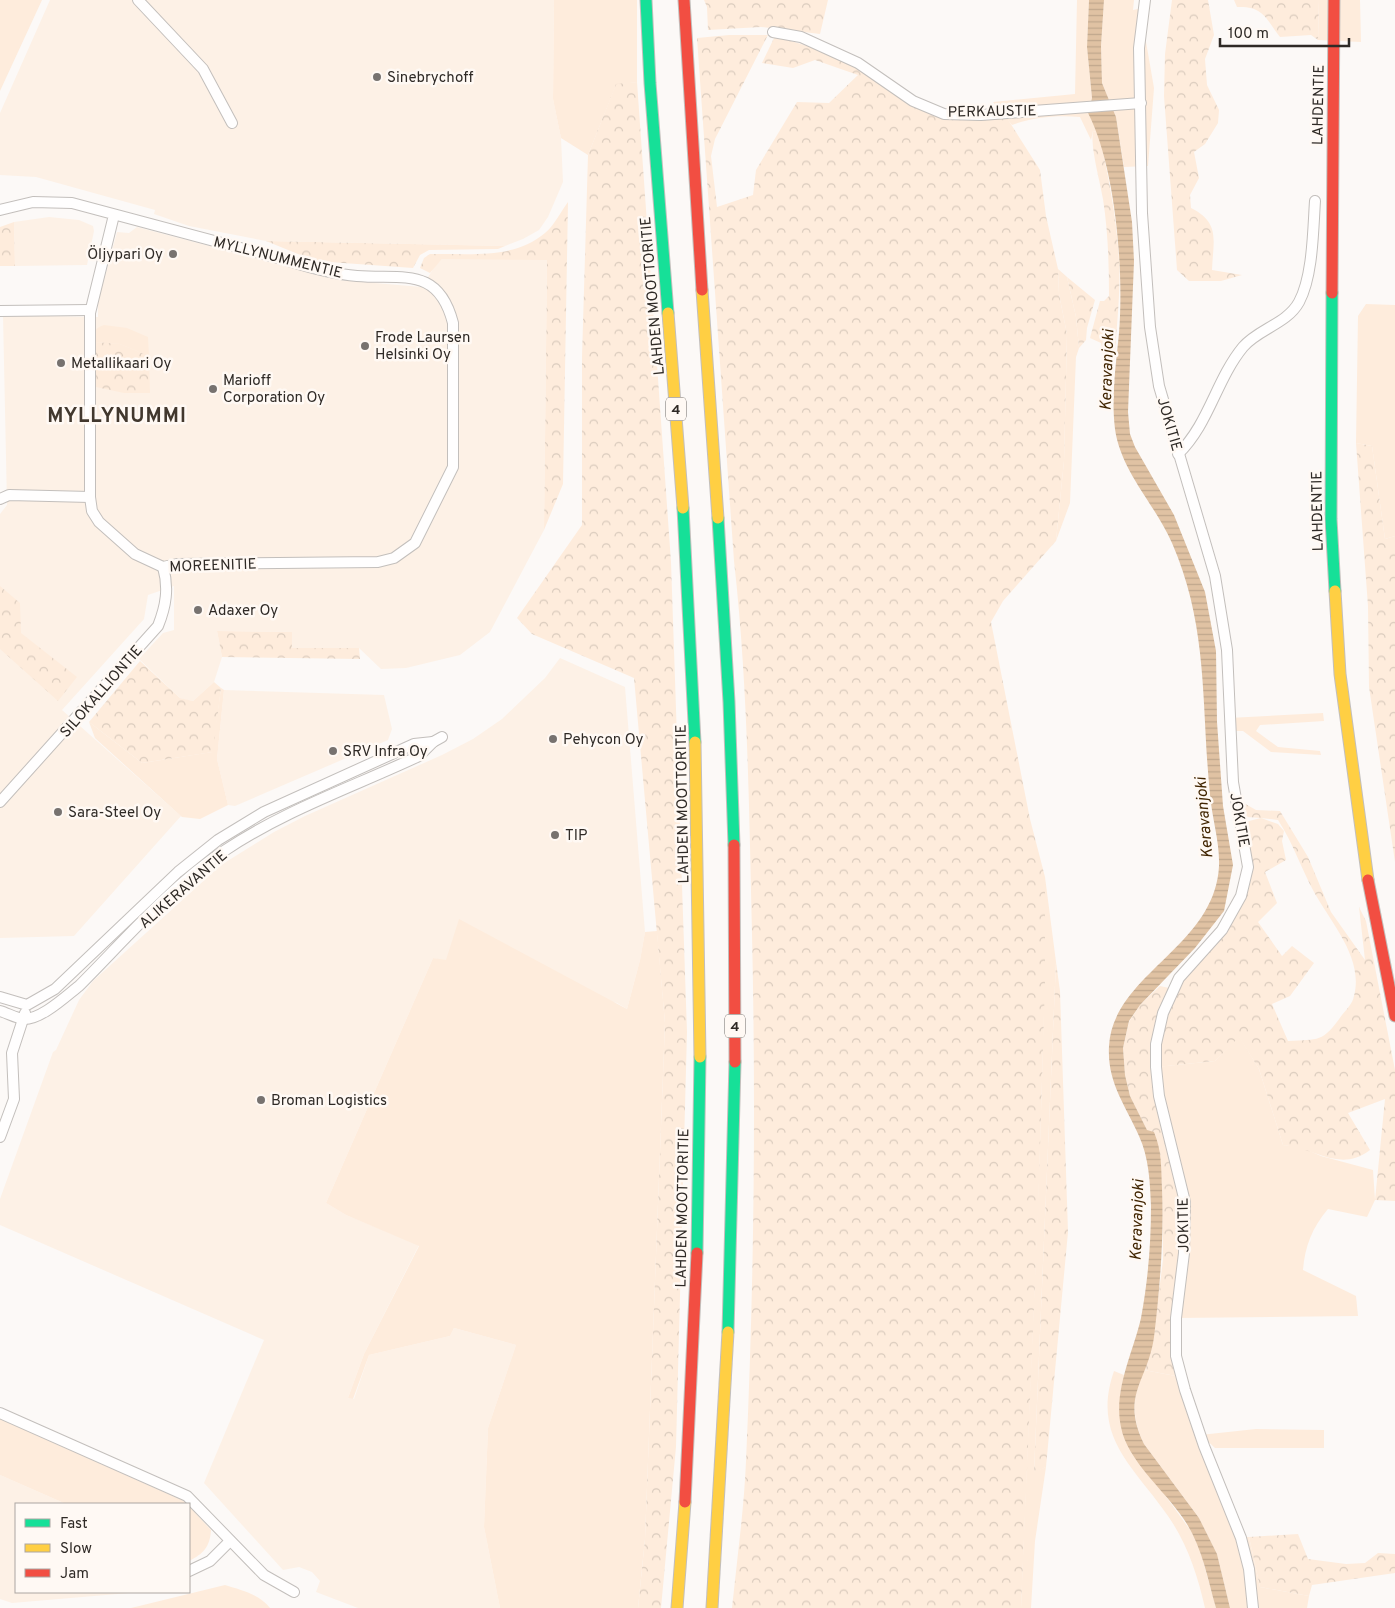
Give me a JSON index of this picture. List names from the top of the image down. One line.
{"streets":{"main road":["LAHDENTIE","LAHDEN MOOTTORITIE","4"],"street":["PERKAUSTIE","MYLLYNUMMENTIE","JOKITIE","MOREENITIE","SILOKALLIONTIE","ALIKERAVANTIE"]},"crossings":[["PERKAUSTIE","JOKITIE"],["MYLLYNUMMENTIE","MOREENITIE"],["MOREENITIE","SILOKALLIONTIE"]],"districts":["MYLLYNUMMI"],"water":["Keravanjoki"],"places":["Sinebrychoff","Öljypari Oy","Frode Laursen Helsinki Oy","Metallikaari Oy","Marioff Corporation Oy","Adaxer Oy","Pehycon Oy","SRV Infra Oy","Sara-Steel Oy","TIP","Broman Logistics"],"legend":["Fast","Slow","Jam"],"scale_bar":"100 m"}
